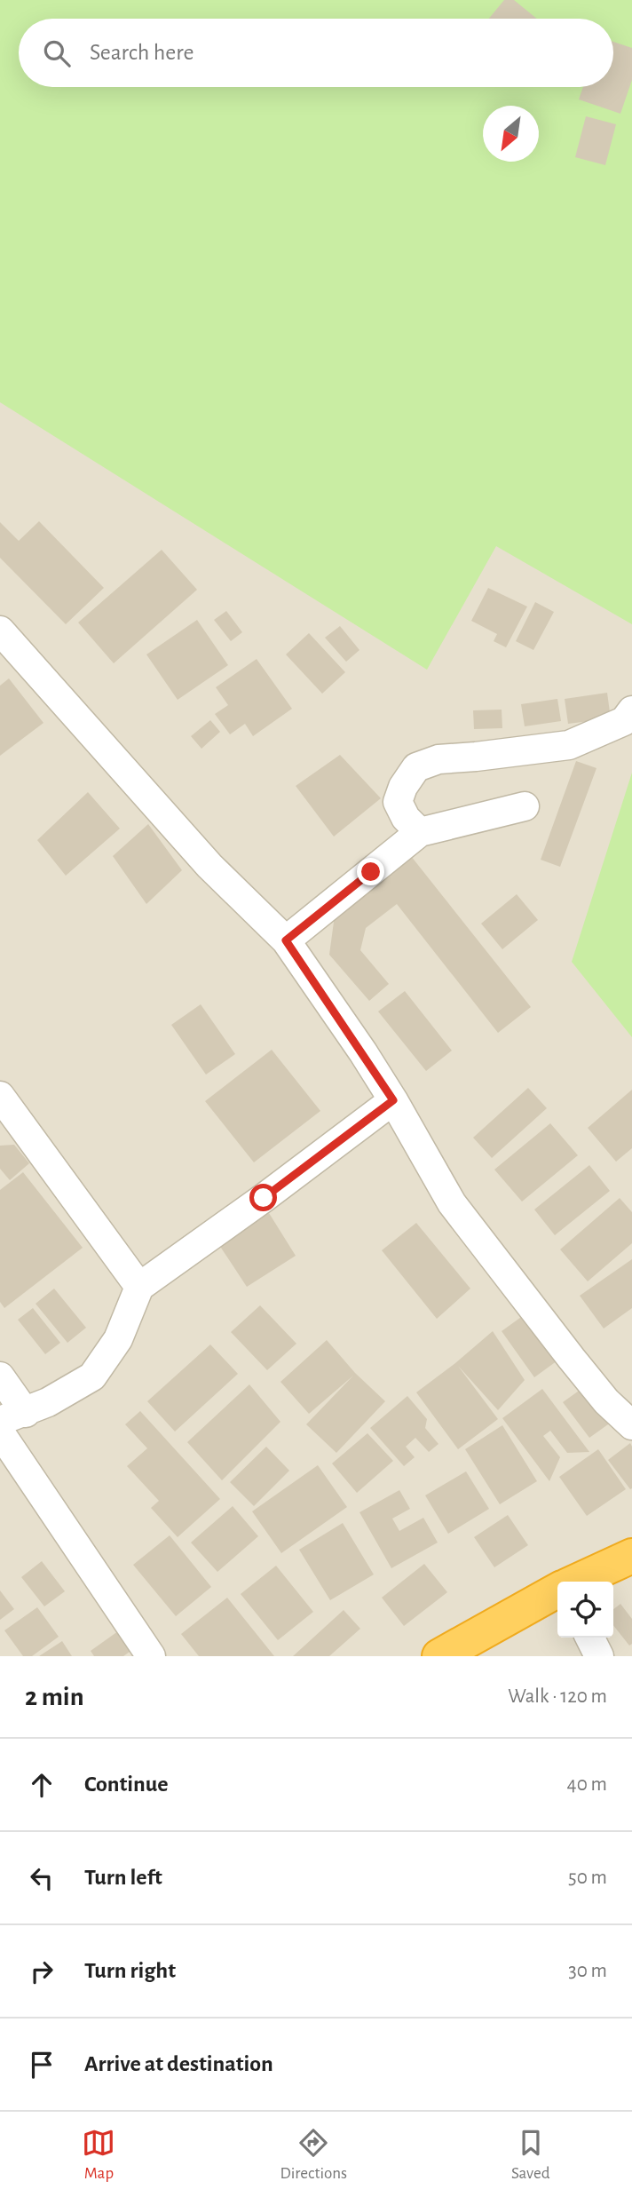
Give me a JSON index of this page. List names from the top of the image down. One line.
{"north":"bottom left","page":{"search":"Search here","heading":["2 min","Walk · 120 m"],"list":[["Continue","40 m"],["Turn left","50 m"],["Turn right","30 m"],"Arrive at destination"],"nav":["Map","Directions","Saved"]}}
